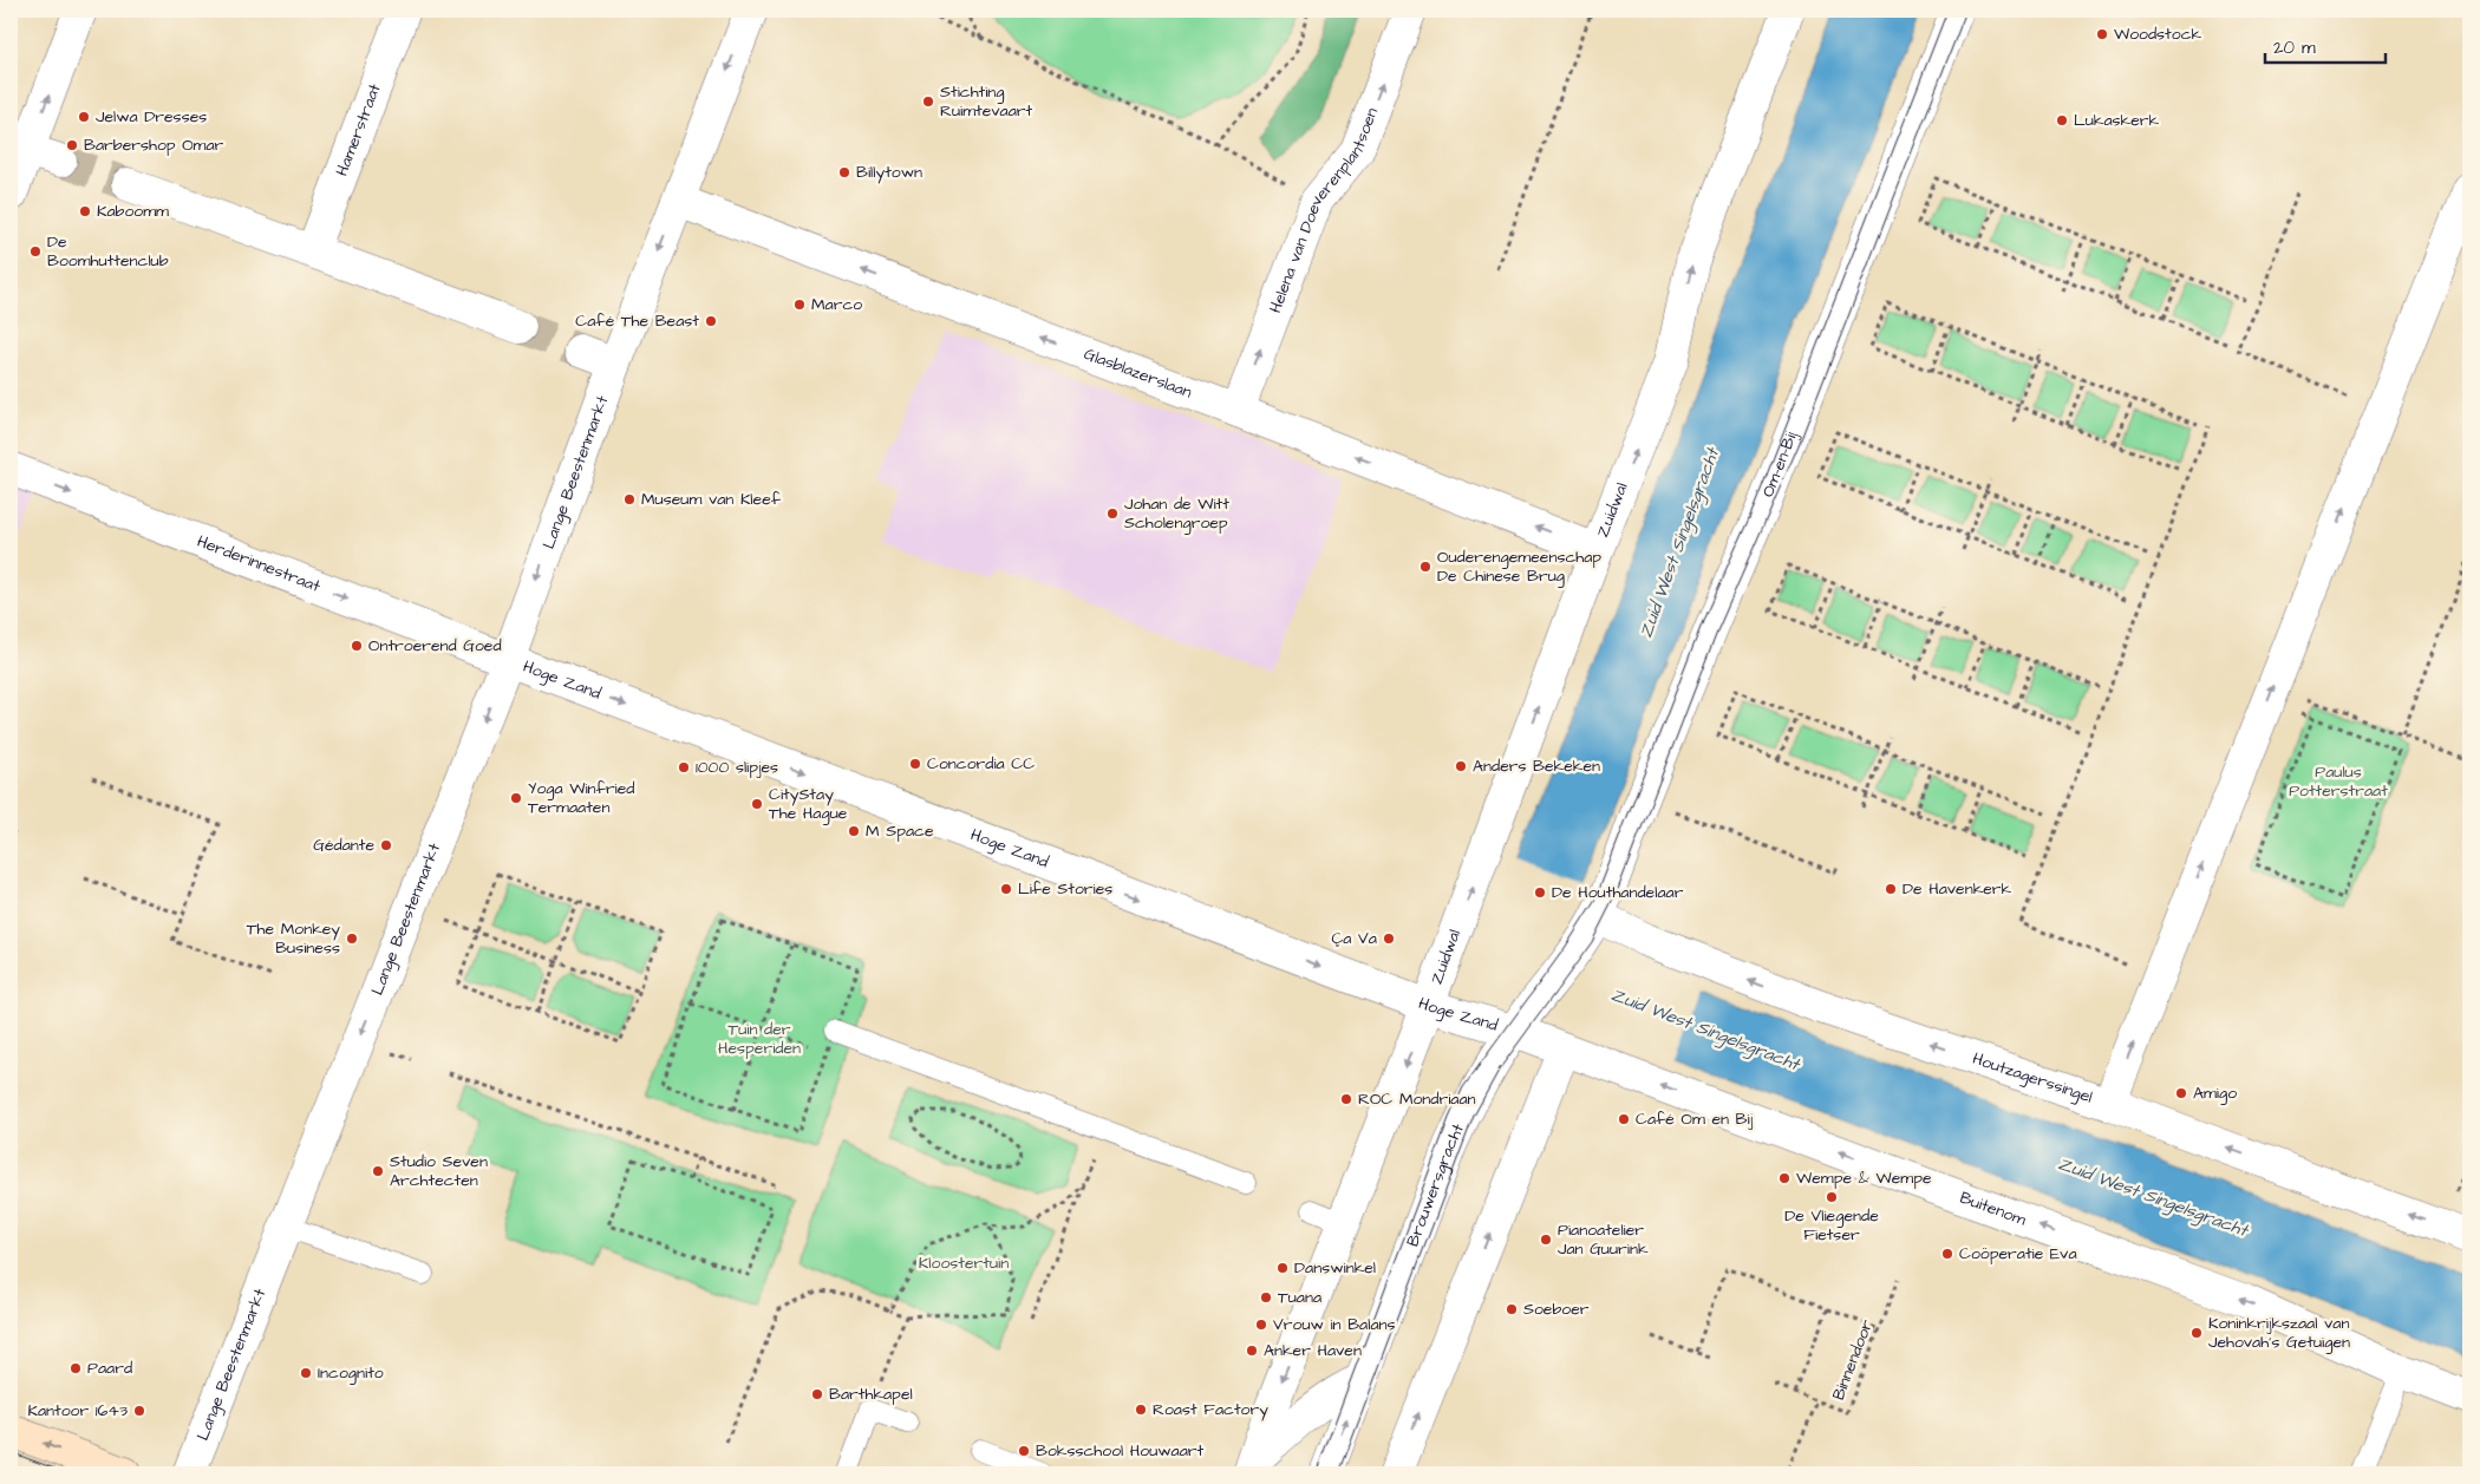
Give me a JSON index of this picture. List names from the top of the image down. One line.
{"streets":{"street":["Hamerstraat","Helena van Doeverenplantsoen","Glasblazerslaan","Om-en-Bij","Lange Beestenmarkt","Zuidwal","Herderinnestraat","Hoge Zand","Houtzagerssingel","Brouwersgracht","Buitenom"],"path":["Binnendoor"]},"crossings":[["Helena van Doeverenplantsoen","Glasblazerslaan"],["Glasblazerslaan","Lange Beestenmarkt"],["Glasblazerslaan","Zuidwal"],["Om-en-Bij","Houtzagerssingel"],["Om-en-Bij","Brouwersgracht"],["Lange Beestenmarkt","Herderinnestraat"],["Lange Beestenmarkt","Hoge Zand"],["Zuidwal","Hoge Zand"],["Herderinnestraat","Hoge Zand"],["Hoge Zand","Brouwersgracht"],["Hoge Zand","Buitenom"],["Houtzagerssingel","Brouwersgracht"],["Brouwersgracht","Buitenom"]],"one_way":["Helena van Doeverenplantsoen","Glasblazerslaan","Lange Beestenmarkt","Zuidwal","Herderinnestraat","Hoge Zand","Houtzagerssingel","Buitenom"],"water":["Zuid West Singelsgracht"],"parks":["Paulus Potterstraat","Tuin der Hesperiden","Kloostertuin"],"places":["Woodstock","Stichting Ruimtevaart","Jelwa Dresses","Lukaskerk","Barbershop Omar","Billytown","Kaboomm","De Boomhuttenclub","Marco","Café The Beast","Museum van Kleef","Johan de Witt Scholengroep","Ouderengemeenschap De Chinese Brug","Ontroerend Goed","Concordia CC","Anders Bekeken","1000 slipjes","Yoga Winfried Termaaten","CityStay The Hague","M Space","Gédante","Life Stories","De Havenkerk","De Houthandelaar","The Monkey Business","Ça Va","Amigo","ROC Mondriaan","Café Om en Bij","Studio Seven Archtecten","Wempe & Wempe","De Vliegende Fietser","Pianoatelier Jan Guurink","Coöperatie Eva","Danswinkel","Tuana","Soeboer","Vrouw in Balans","Koninkrijkszaal van Jehovah's Getuigen","Anker Haven","Paard","Incognito","Barthkapel","Roast Factory","Kantoor 1643","Boksschool Houwaart"],"scale_bar":"20 m"}
